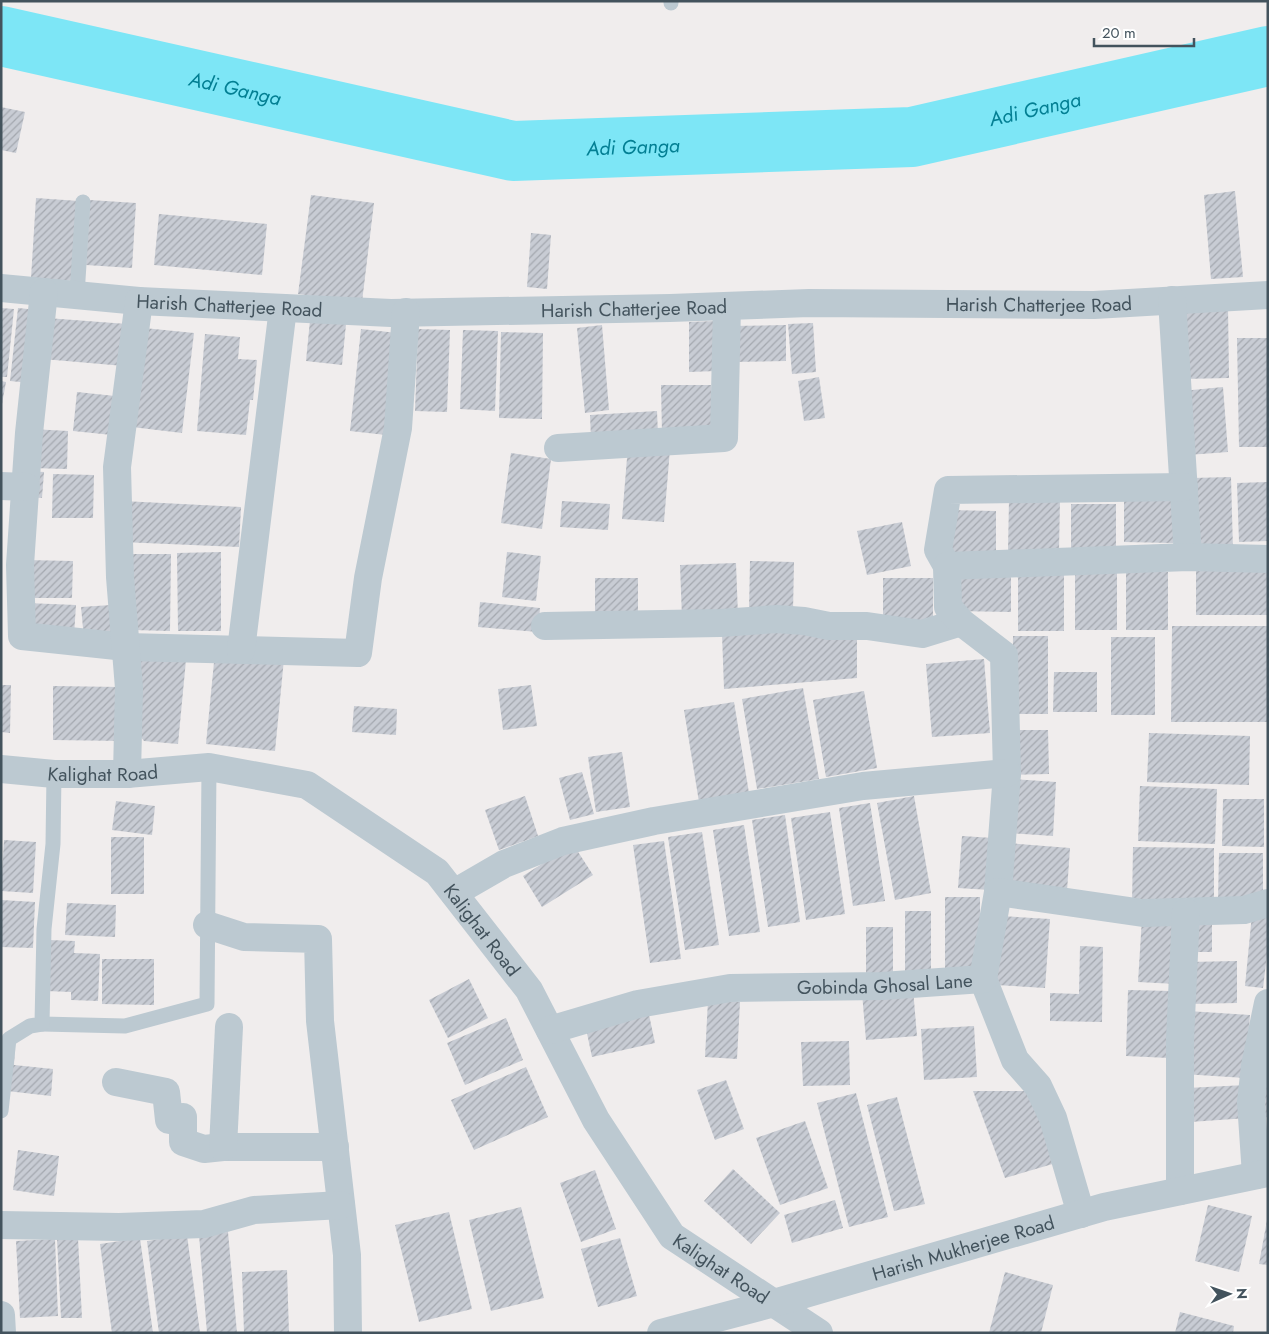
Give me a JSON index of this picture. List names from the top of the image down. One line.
{"streets":{"street":["Harish Chatterjee Road","Kalighat Road","Gobinda Ghosal Lane","Harish Mukherjee Road"]},"crossings":[["Kalighat Road","Gobinda Ghosal Lane"],["Kalighat Road","Harish Mukherjee Road"]],"water":["Adi Ganga"],"scale_bar":"20 m","north":"right"}
